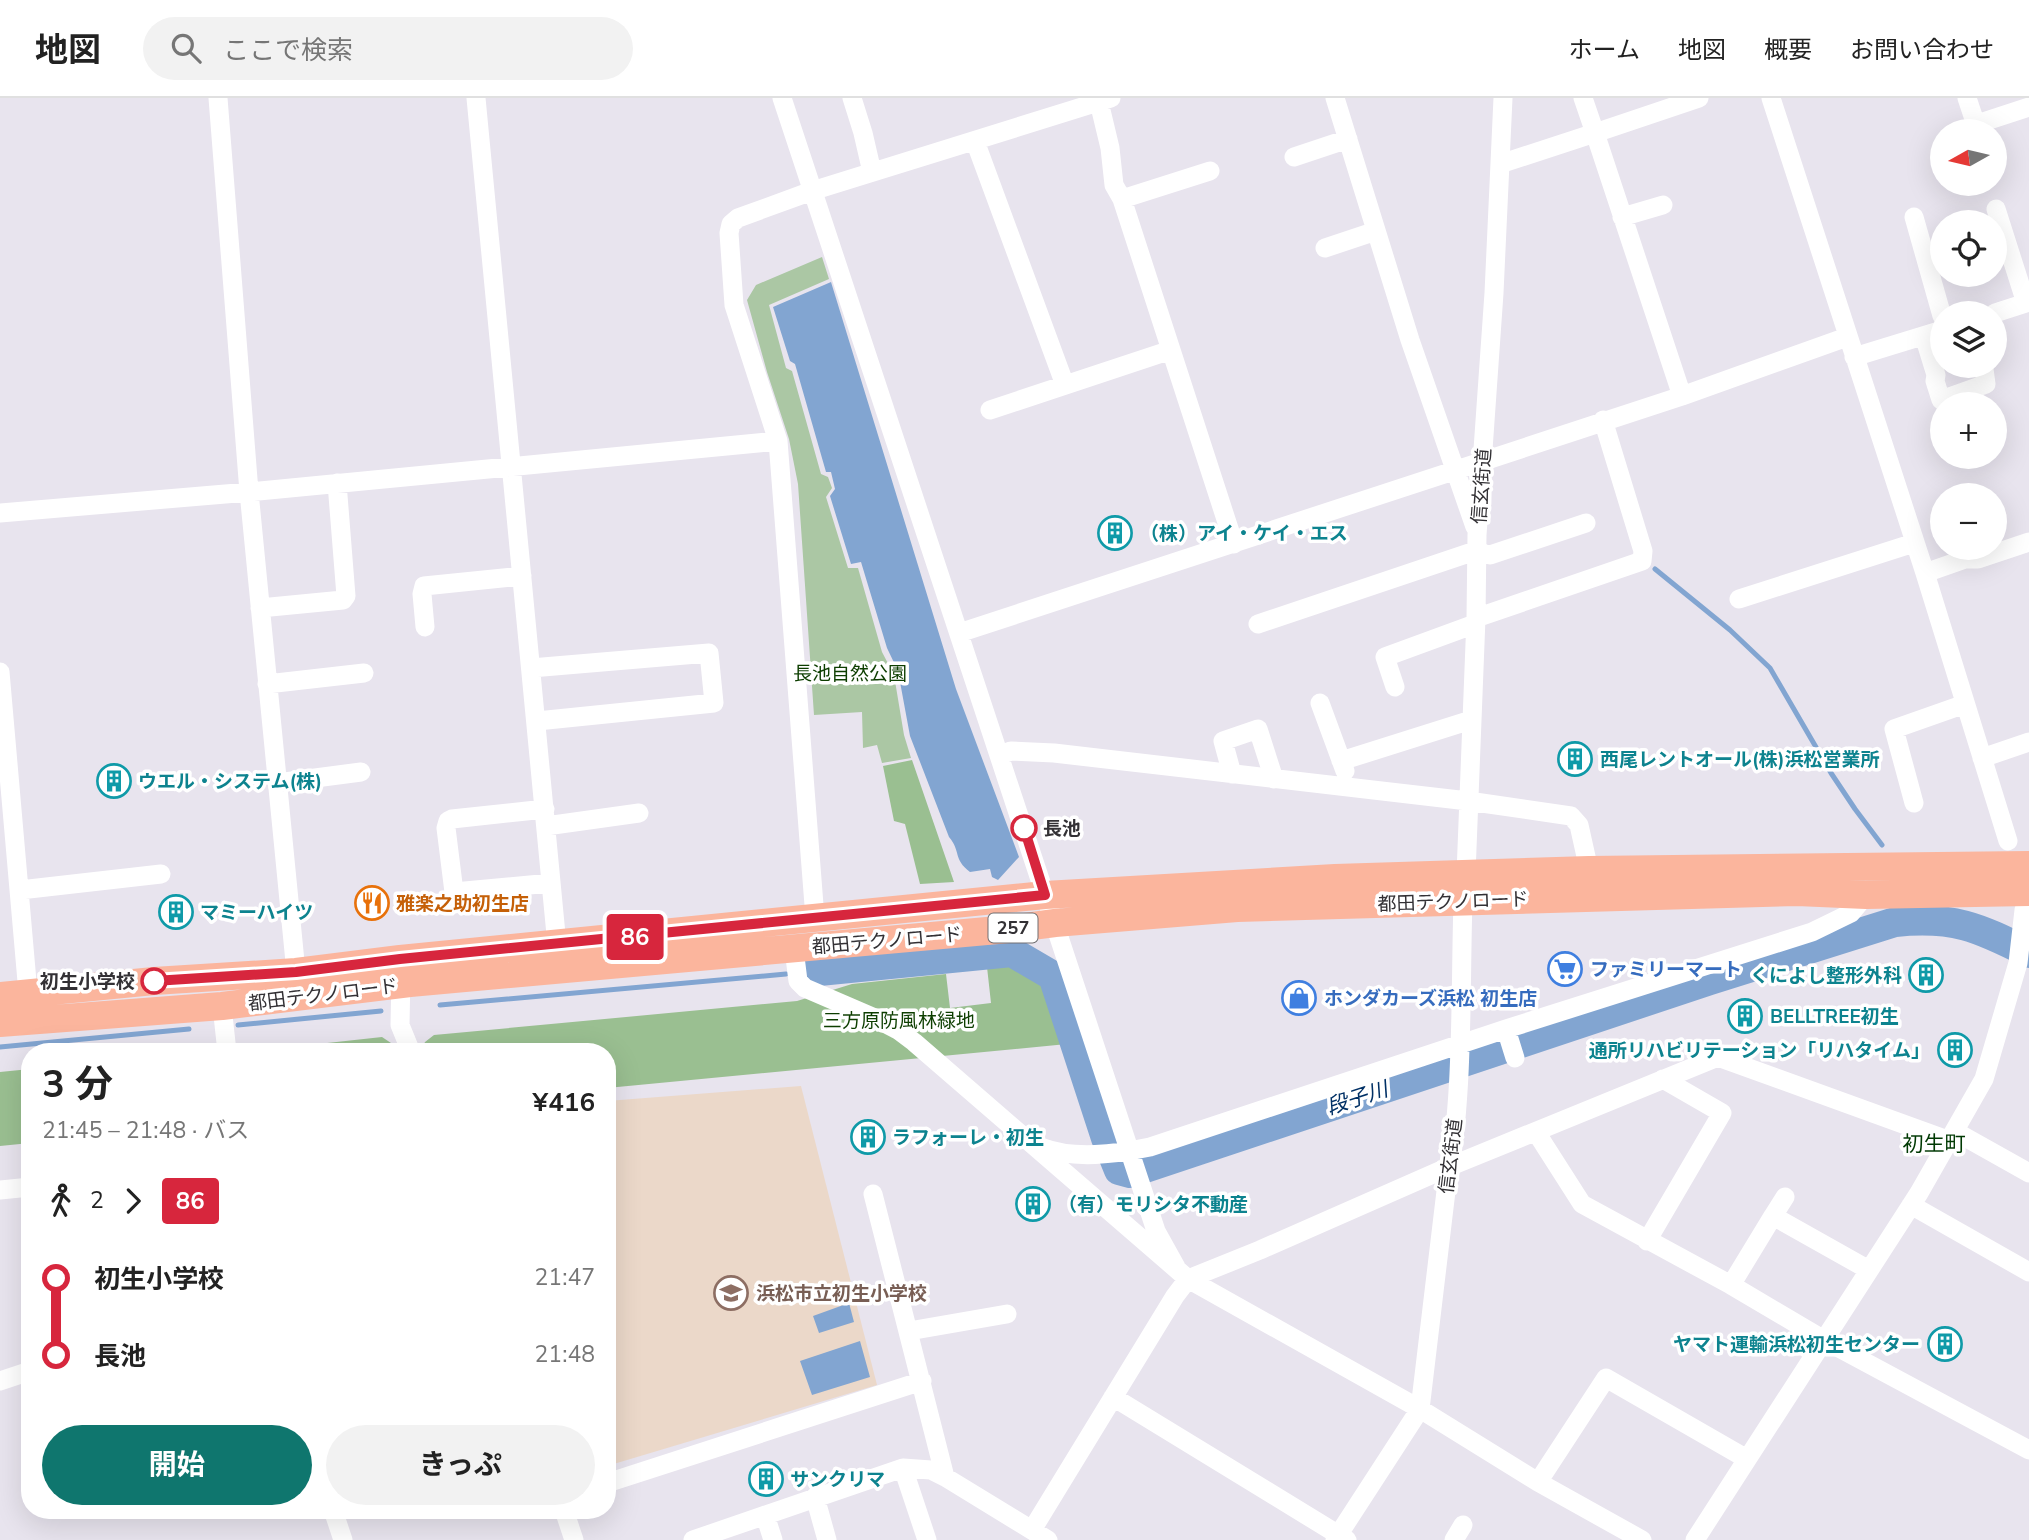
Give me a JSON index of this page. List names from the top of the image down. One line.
{"streets":{"highway":["都田テクノロード","257"],"street":["信玄街道"]},"crossings":[["信玄街道","都田テクノロード"]],"districts":["初生町"],"water":["段子川"],"parks":["長池自然公園","三方原防風林緑地"],"places":{"building":["（株）アイ・ケイ・エス","西尾レントオール(株)浜松営業所","ウエル・システム(株)","マミーハイツ","くによし整形外科","BELLTREE初生","通所リハビリテーション「リハタイム」","ラフォーレ・初生","（有）モリシタ不動産","ヤマト運輸浜松初生センター","サンクリマ"],"other":["長池","初生小学校"],"restaurant":["雅楽之助初生店"],"supermarket":["ファミリーマート"],"shop":["ホンダカーズ浜松 初生店"],"school or university":["浜松市立初生小学校"]},"lines":["bus line 86"],"north":"left","page":{"header":"地図","search":"ここで検索","nav":["ホーム","地図","概要","お問い合わせ"],"on_map":"86","map_buttons":["+","−"],"heading":["3 分","21:45 – 21:48 · バス","¥416"],"legs":["2","86"],"list":[{"name":"初生小学校","value":"21:47"},{"name":"長池","value":"21:48"}],"buttons":["開始","きっぷ"]}}
